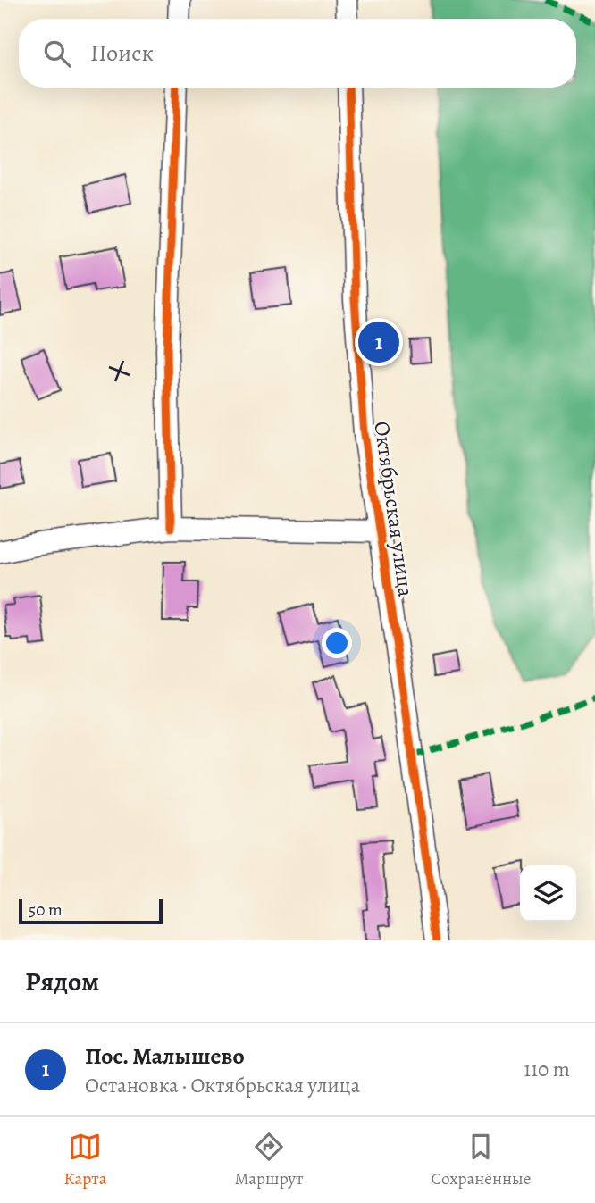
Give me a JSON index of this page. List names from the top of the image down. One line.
{"streets":{"street":["Октябрьская улица"]},"scale_bar":"50 m","page":{"search":"Поиск","pins":"1","scale":"50 m","heading":"Рядом","list":[{"mark":"1","name":"Пос. Малышево","note":"Остановка · Октябрьская улица","value":"110 m"}],"nav":["Карта","Маршрут","Сохранённые"]}}
